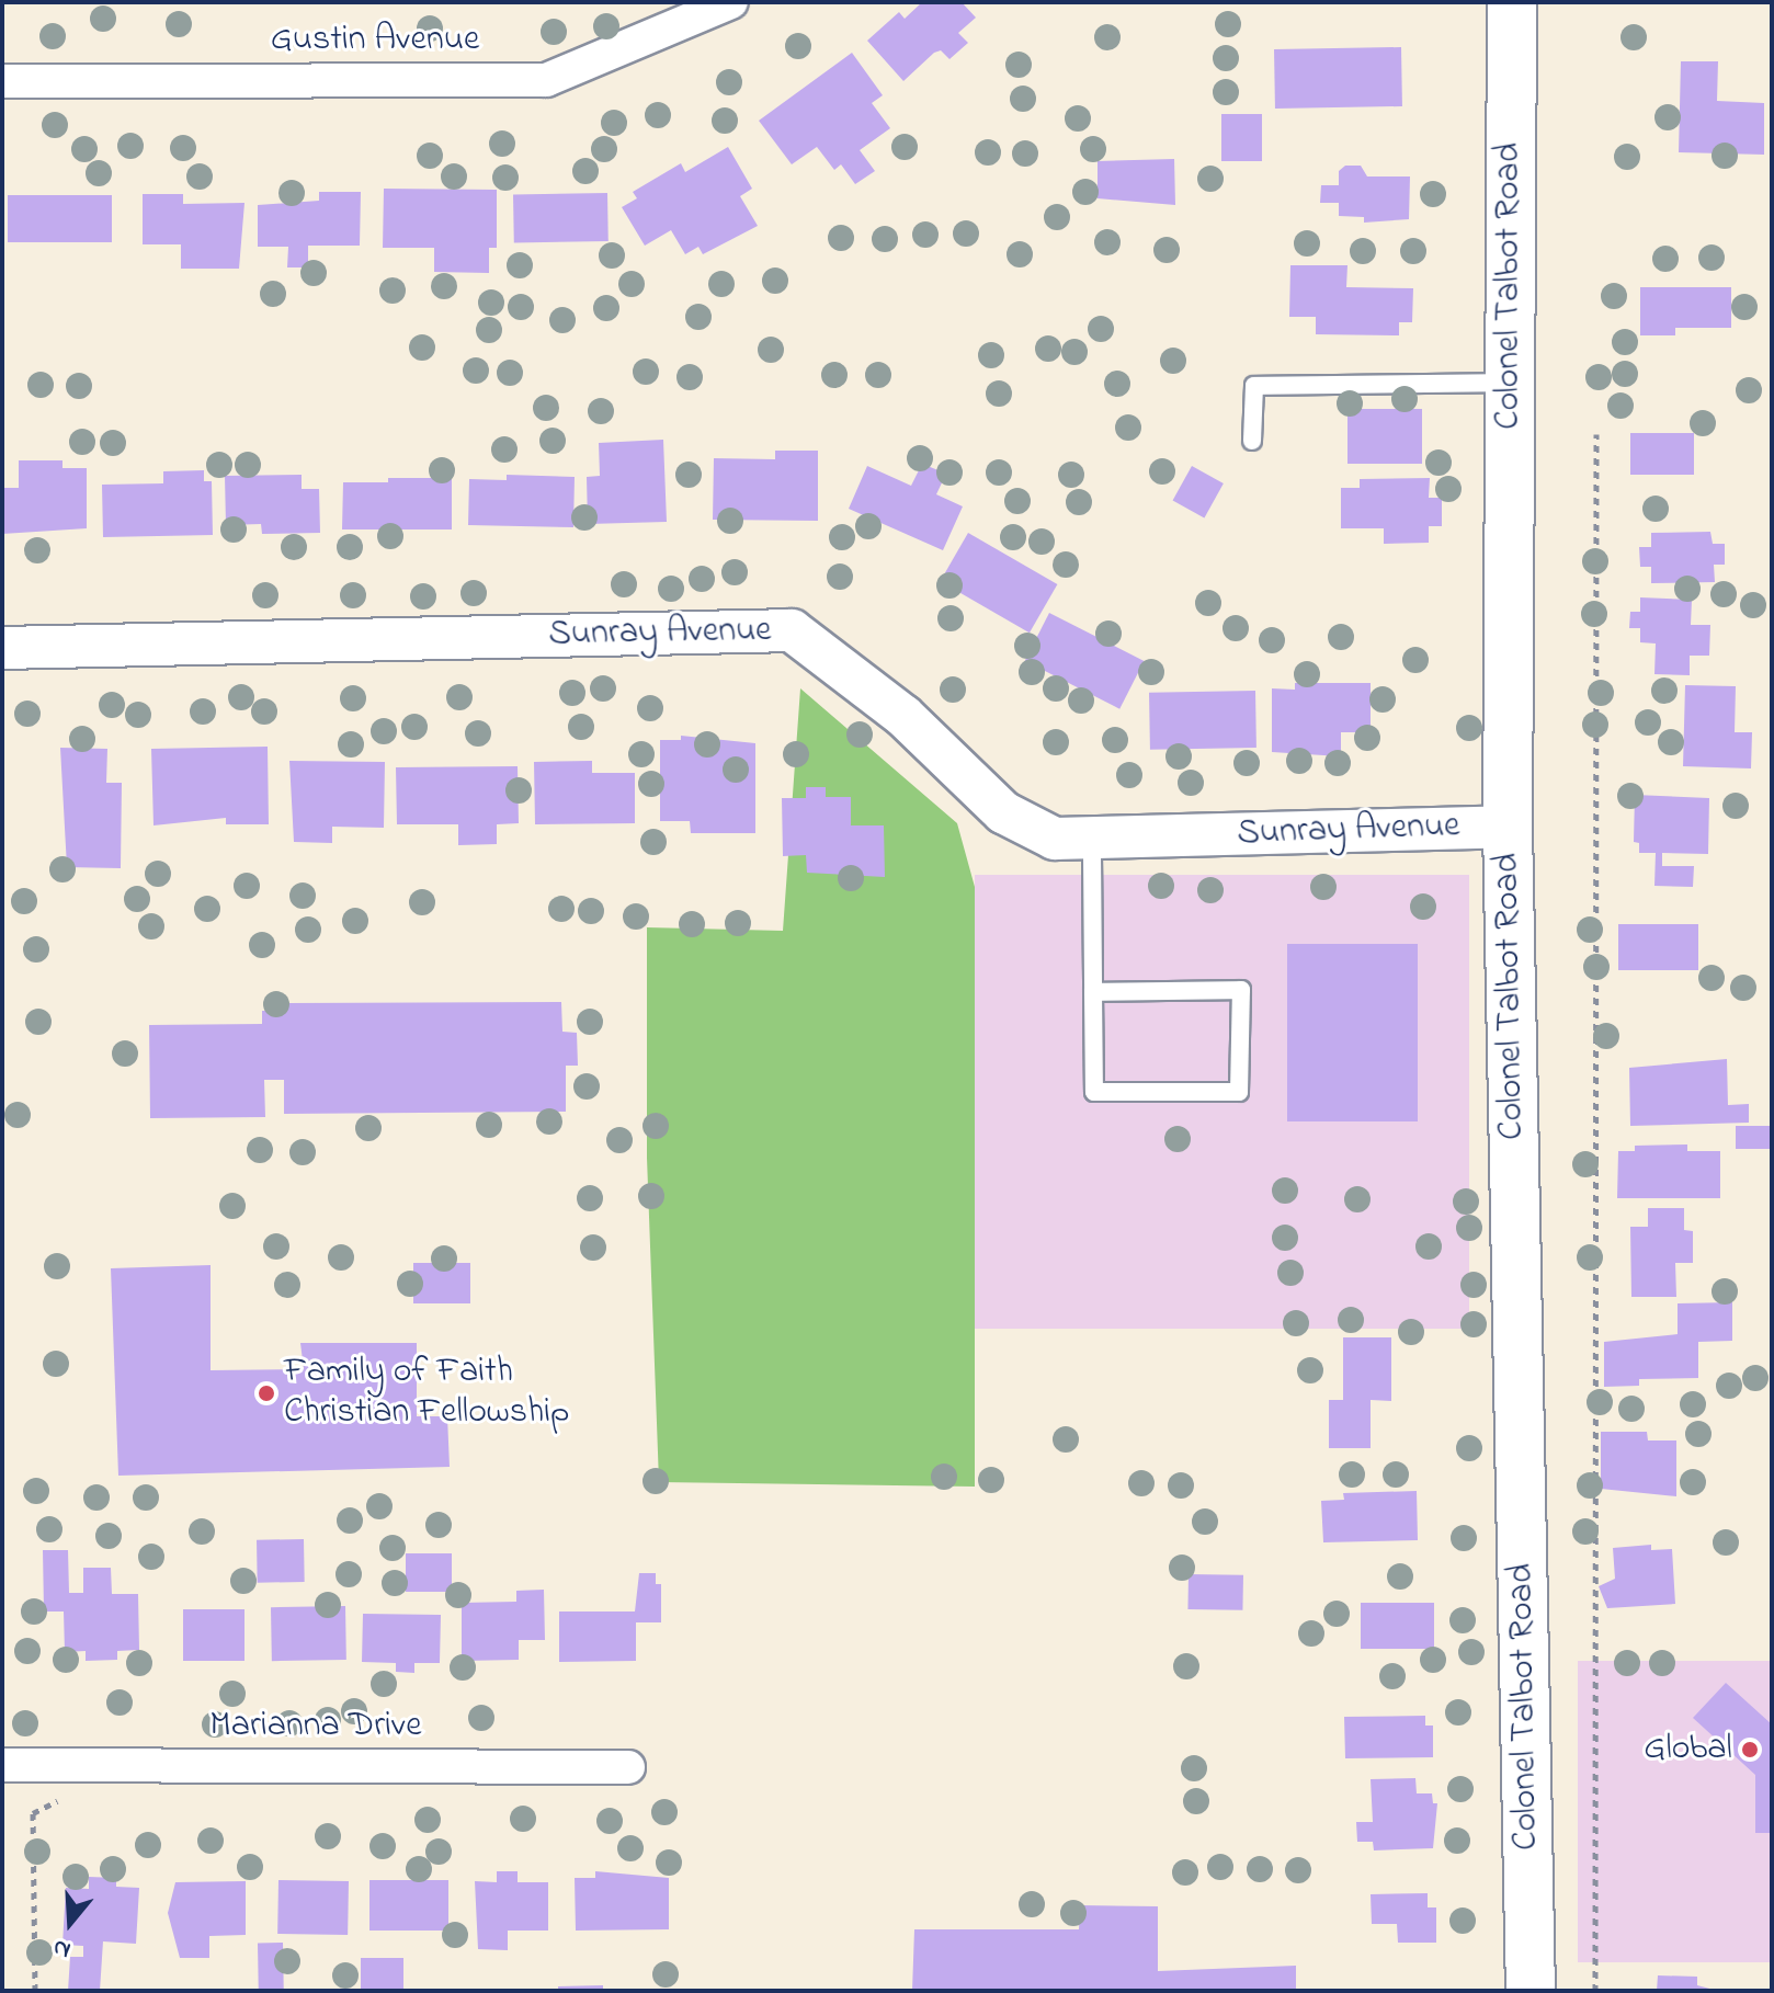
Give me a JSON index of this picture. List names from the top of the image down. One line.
{"streets":{"main road":["Colonel Talbot Road"],"street":["Gustin Avenue","Sunray Avenue","Marianna Drive"]},"crossings":[["Colonel Talbot Road","Sunray Avenue"]],"places":["Family of Faith Christian Fellowship","Global"],"north":"bottom"}
